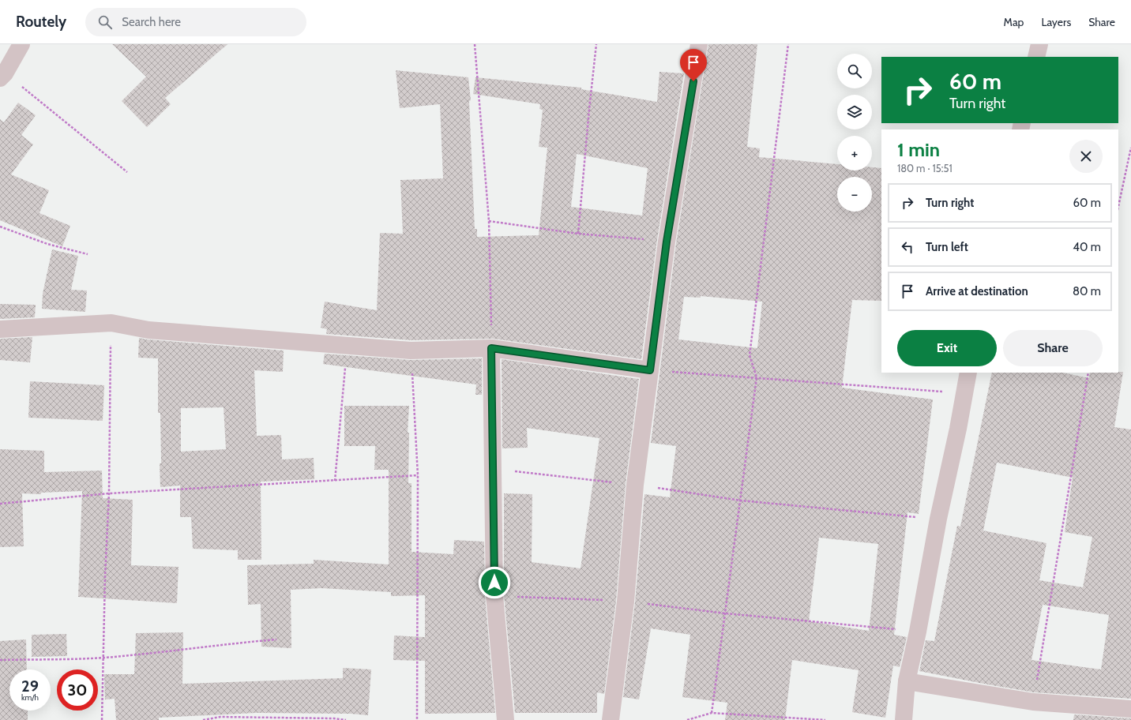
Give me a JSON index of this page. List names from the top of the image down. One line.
{"page":{"header":"Routely","search":"Search here","nav":["Map","Layers","Share"],"map_buttons":["+","−"],"turn":["60 m","Turn right"],"heading":["1 min","180 m · 15:51"],"list":[{"name":"Turn right","value":"60 m"},{"name":"Turn left","value":"40 m"},{"name":"Arrive at destination","value":"80 m"}],"buttons":["Exit","Share"],"speed":"29 km/h","limit":"30"}}
